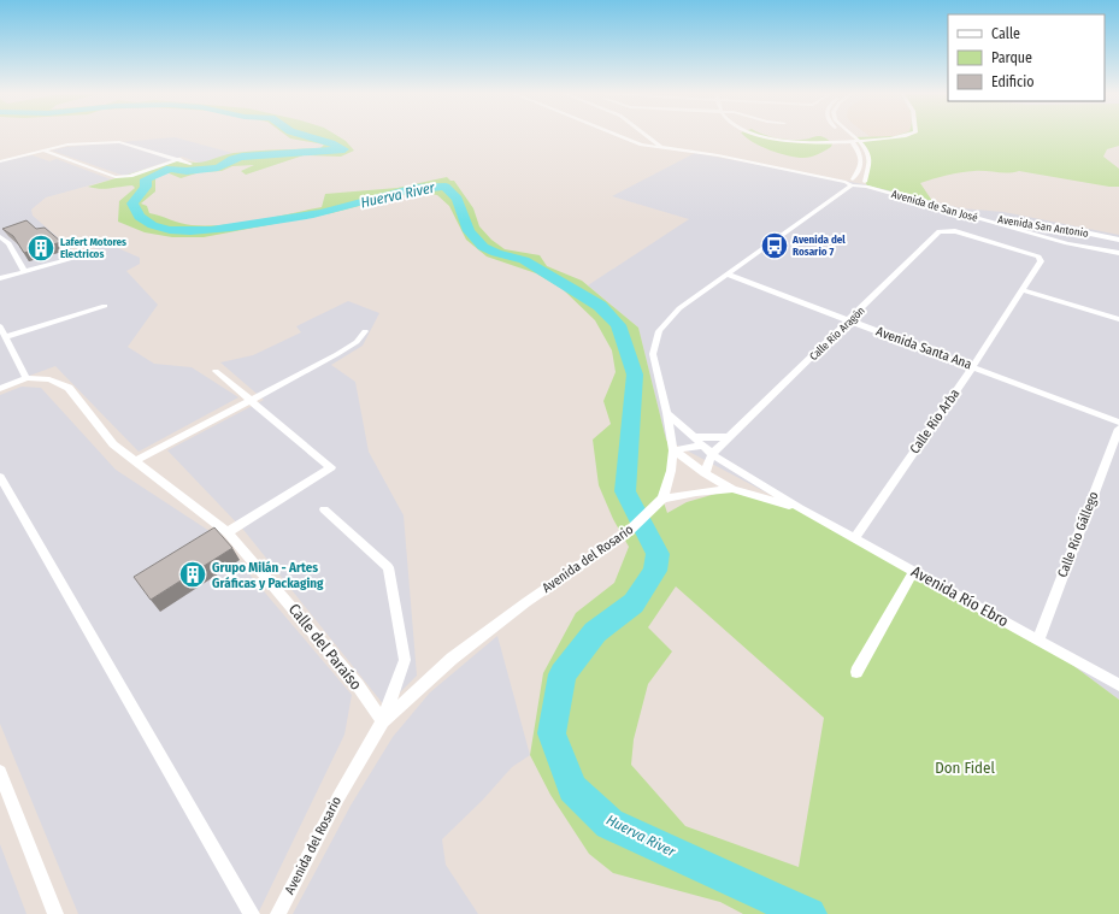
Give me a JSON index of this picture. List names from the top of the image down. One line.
{"streets":{"street":["Avenida de San José","Avenida San Antonio","Calle Río Aragón","Avenida Santa Ana","Calle Río Arba","Calle Río Gállego","Avenida del Rosario","Avenida Río Ebro","Calle del Paraíso"]},"crossings":[["Avenida de San José","Avenida San Antonio"],["Avenida de San José","Avenida del Rosario"],["Calle Río Aragón","Avenida Santa Ana"],["Calle Río Aragón","Calle Río Arba"],["Calle Río Aragón","Avenida Río Ebro"],["Avenida Santa Ana","Calle Río Arba"],["Avenida Santa Ana","Avenida del Rosario"],["Calle Río Arba","Avenida Río Ebro"],["Calle Río Gállego","Avenida Río Ebro"],["Avenida del Rosario","Avenida Río Ebro"],["Avenida del Rosario","Calle del Paraíso"]],"water":["Huerva River"],"parks":["Don Fidel"],"places":{"bus stop":["Avenida del Rosario 7"],"building":["Lafert Motores Electricos","Grupo Milán - Artes Gráficas y Packaging"]},"legend":["Calle","Parque","Edificio"]}
